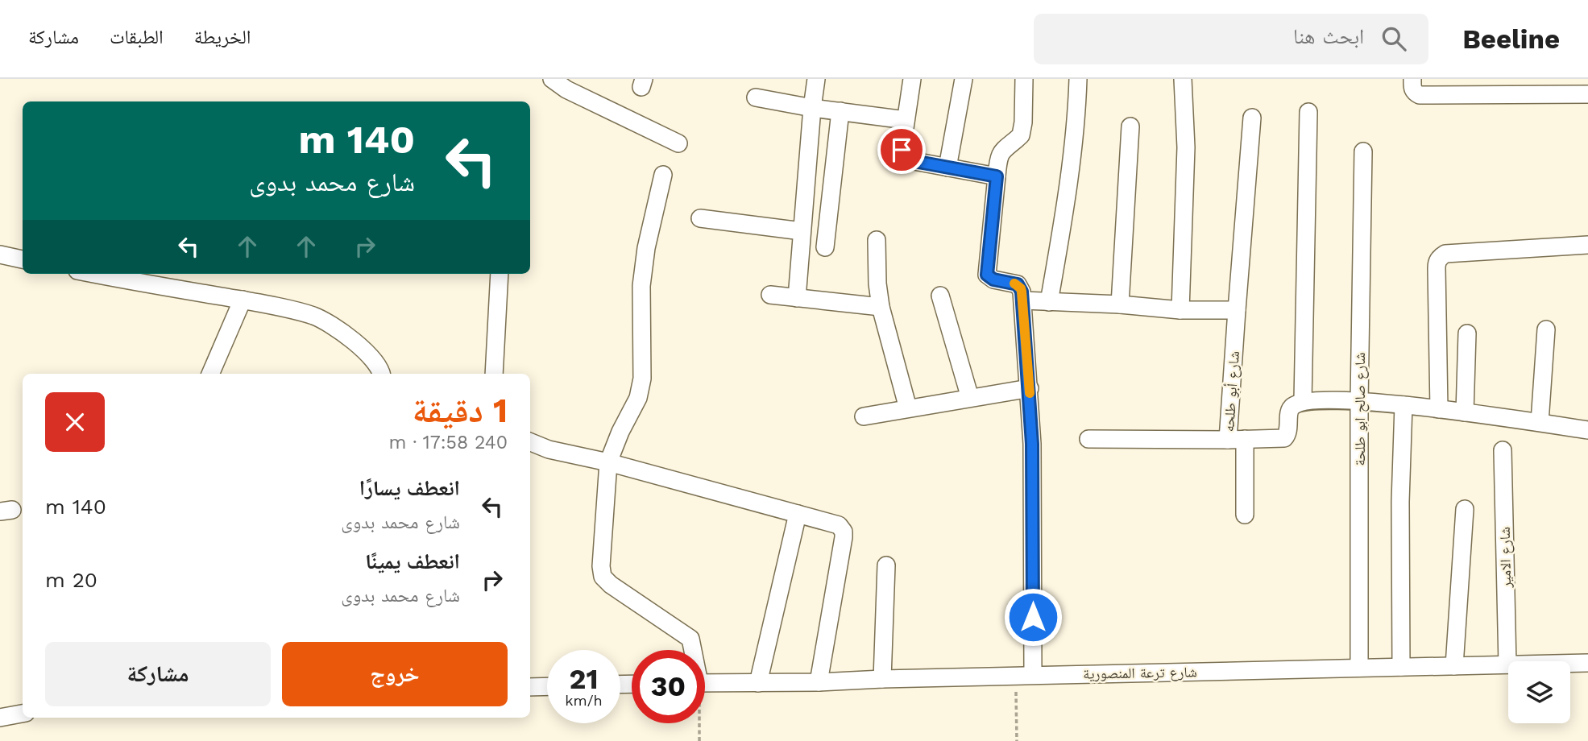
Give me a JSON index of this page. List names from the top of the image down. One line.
{"streets":{"street":["شارع أبو طلحه","شارع صالح ابو طلحة","شارع الامير","شارع ترعة المنصورية"]},"crossings":[["شارع صالح ابو طلحة","شارع ترعة المنصورية"],["شارع الامير","شارع ترعة المنصورية"]],"page":{"header":"Beeline","search":"ابحث هنا","nav":["الخريطة","الطبقات","مشاركة"],"turn":["140 m","شارع محمد بدوى"],"heading":["1 دقيقة","240 m · 17:58"],"list":[{"name":"انعطف يسارًا","note":"شارع محمد بدوى","value":"140 m"},{"name":"انعطف يمينًا","note":"شارع محمد بدوى","value":"20 m"}],"buttons":["خروج","مشاركة"],"speed":"21 km/h","limit":"30"}}
